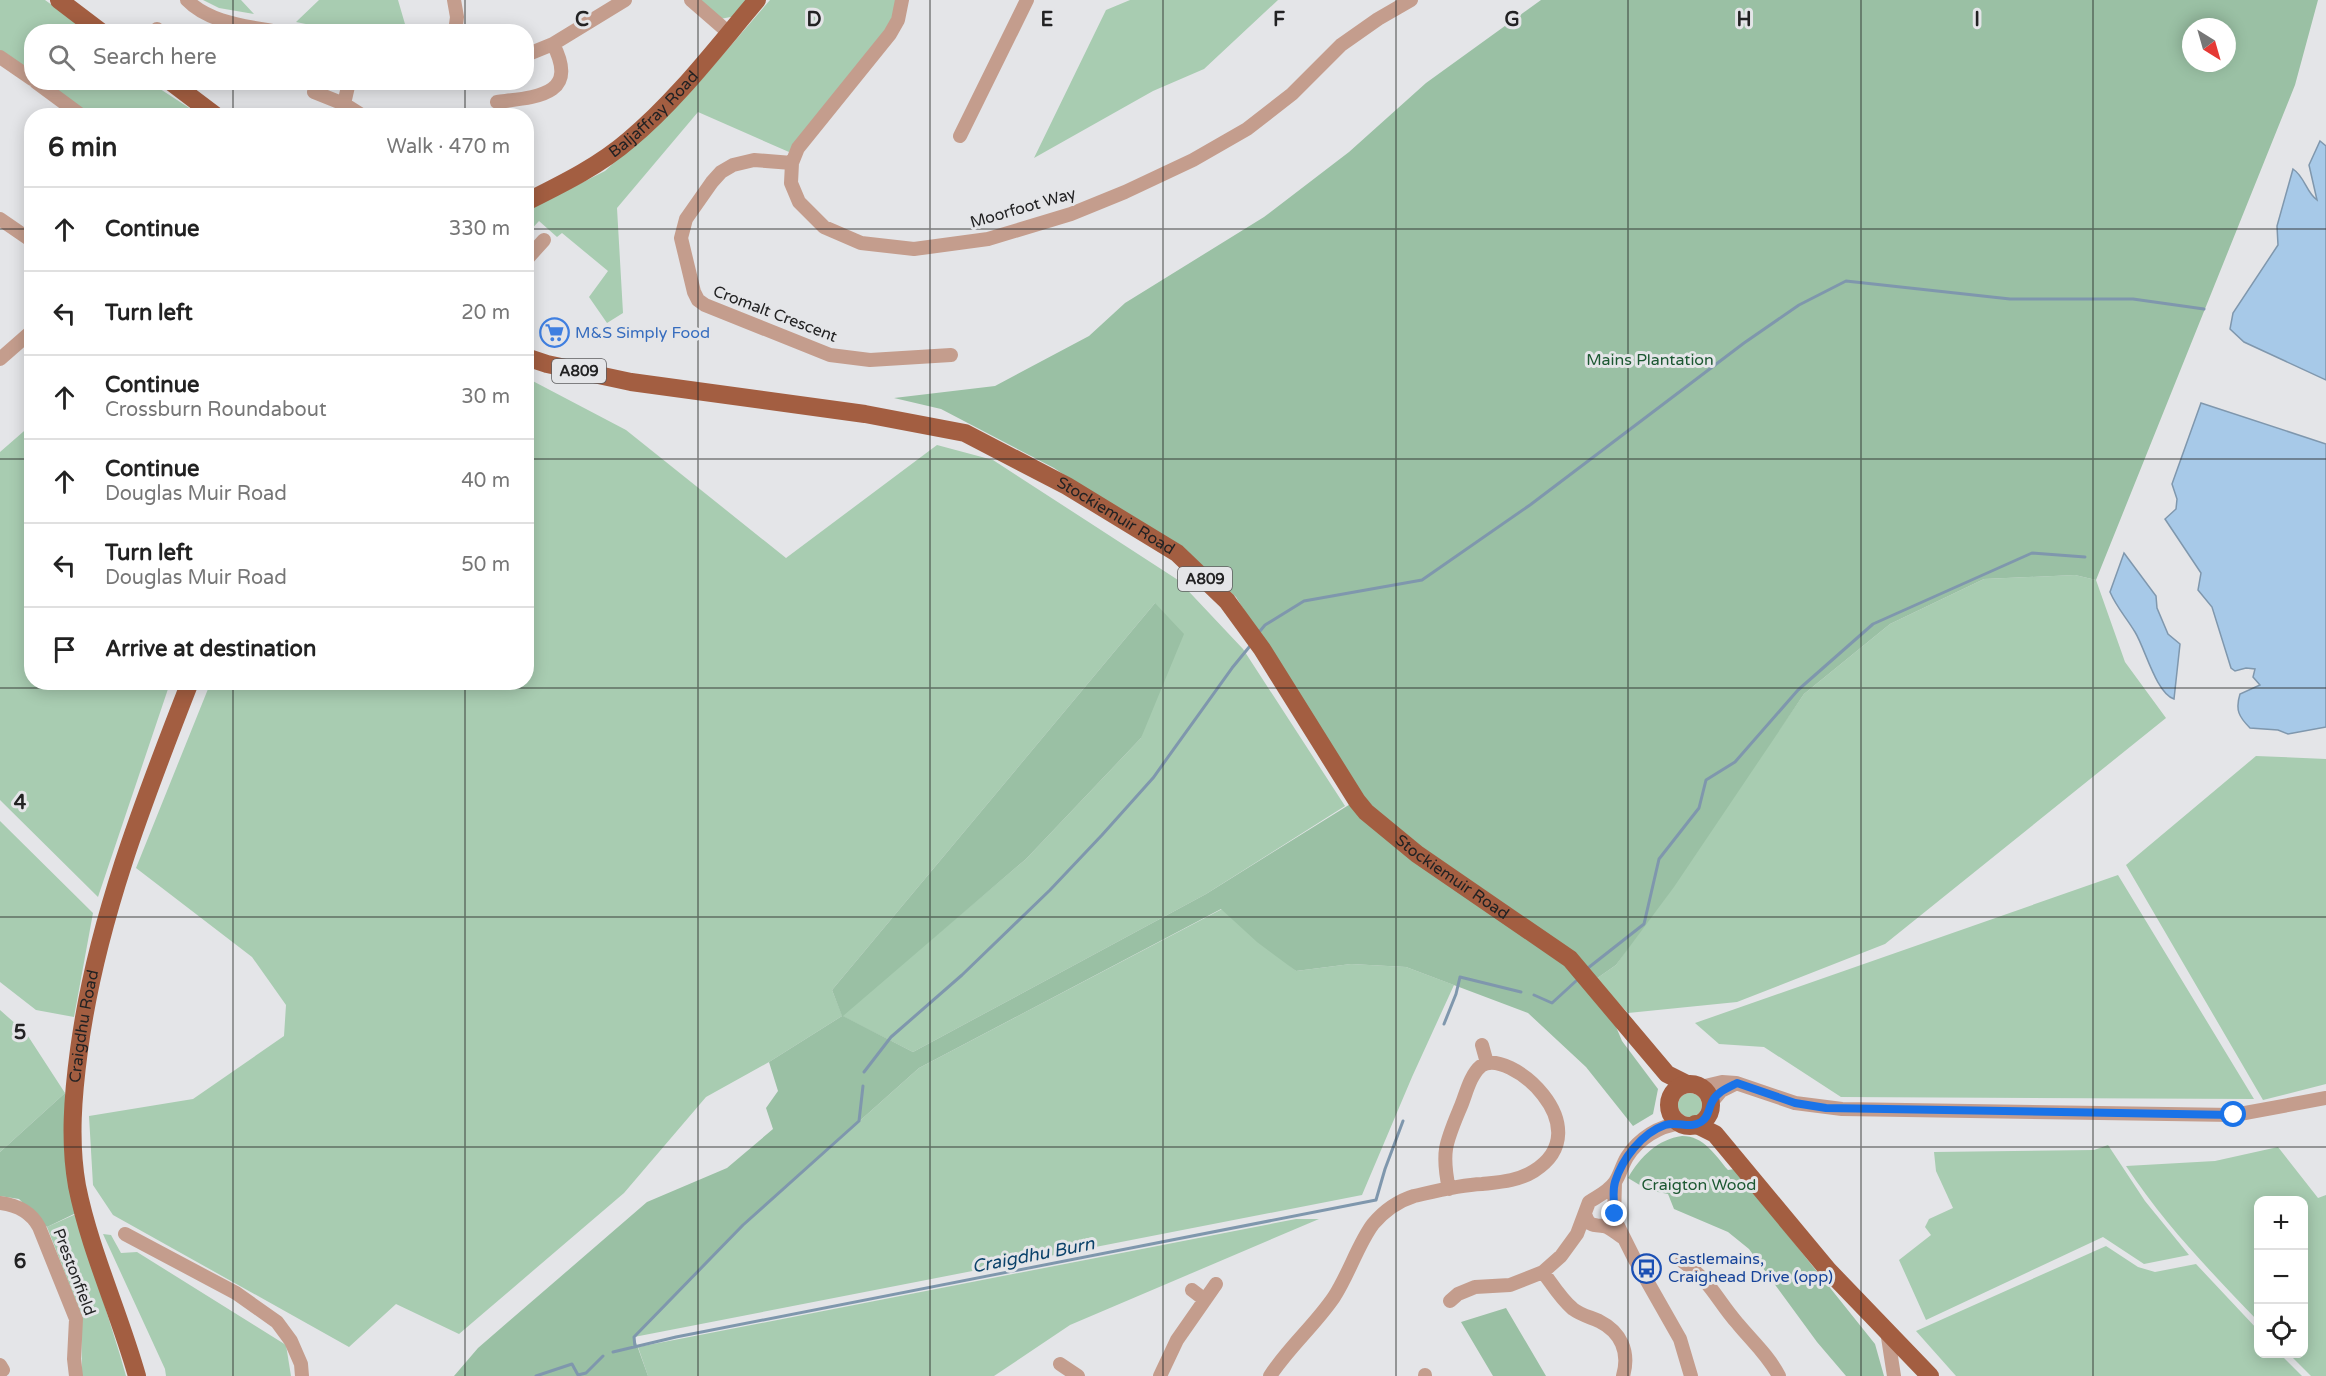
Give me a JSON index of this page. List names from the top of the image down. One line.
{"streets":{"main road":["Baljaffray Road","A809","Stockiemuir Road","Craigdhu Road"],"street":["Moorfoot Way","Cromalt Crescent","Prestonfield"]},"crossings":[["Moorfoot Way","Cromalt Crescent"]],"water":["Craigdhu Burn"],"parks":["Mains Plantation","Craigton Wood"],"places":{"supermarket":["M&S Simply Food"],"bus stop":["Castlemains, Craighead Drive (opp)"]},"north":"bottom right","page":{"search":"Search here","heading":["6 min","Walk · 470 m"],"list":[["Continue","330 m"],["Turn left","20 m"],["Continue","Crossburn Roundabout","30 m"],["Continue","Douglas Muir Road","40 m"],["Turn left","Douglas Muir Road","50 m"],"Arrive at destination"],"map_buttons":["+","−"]},"grid":{"columns":["C","D","E","F","G","H","I"],"rows":["4","5","6"]}}
